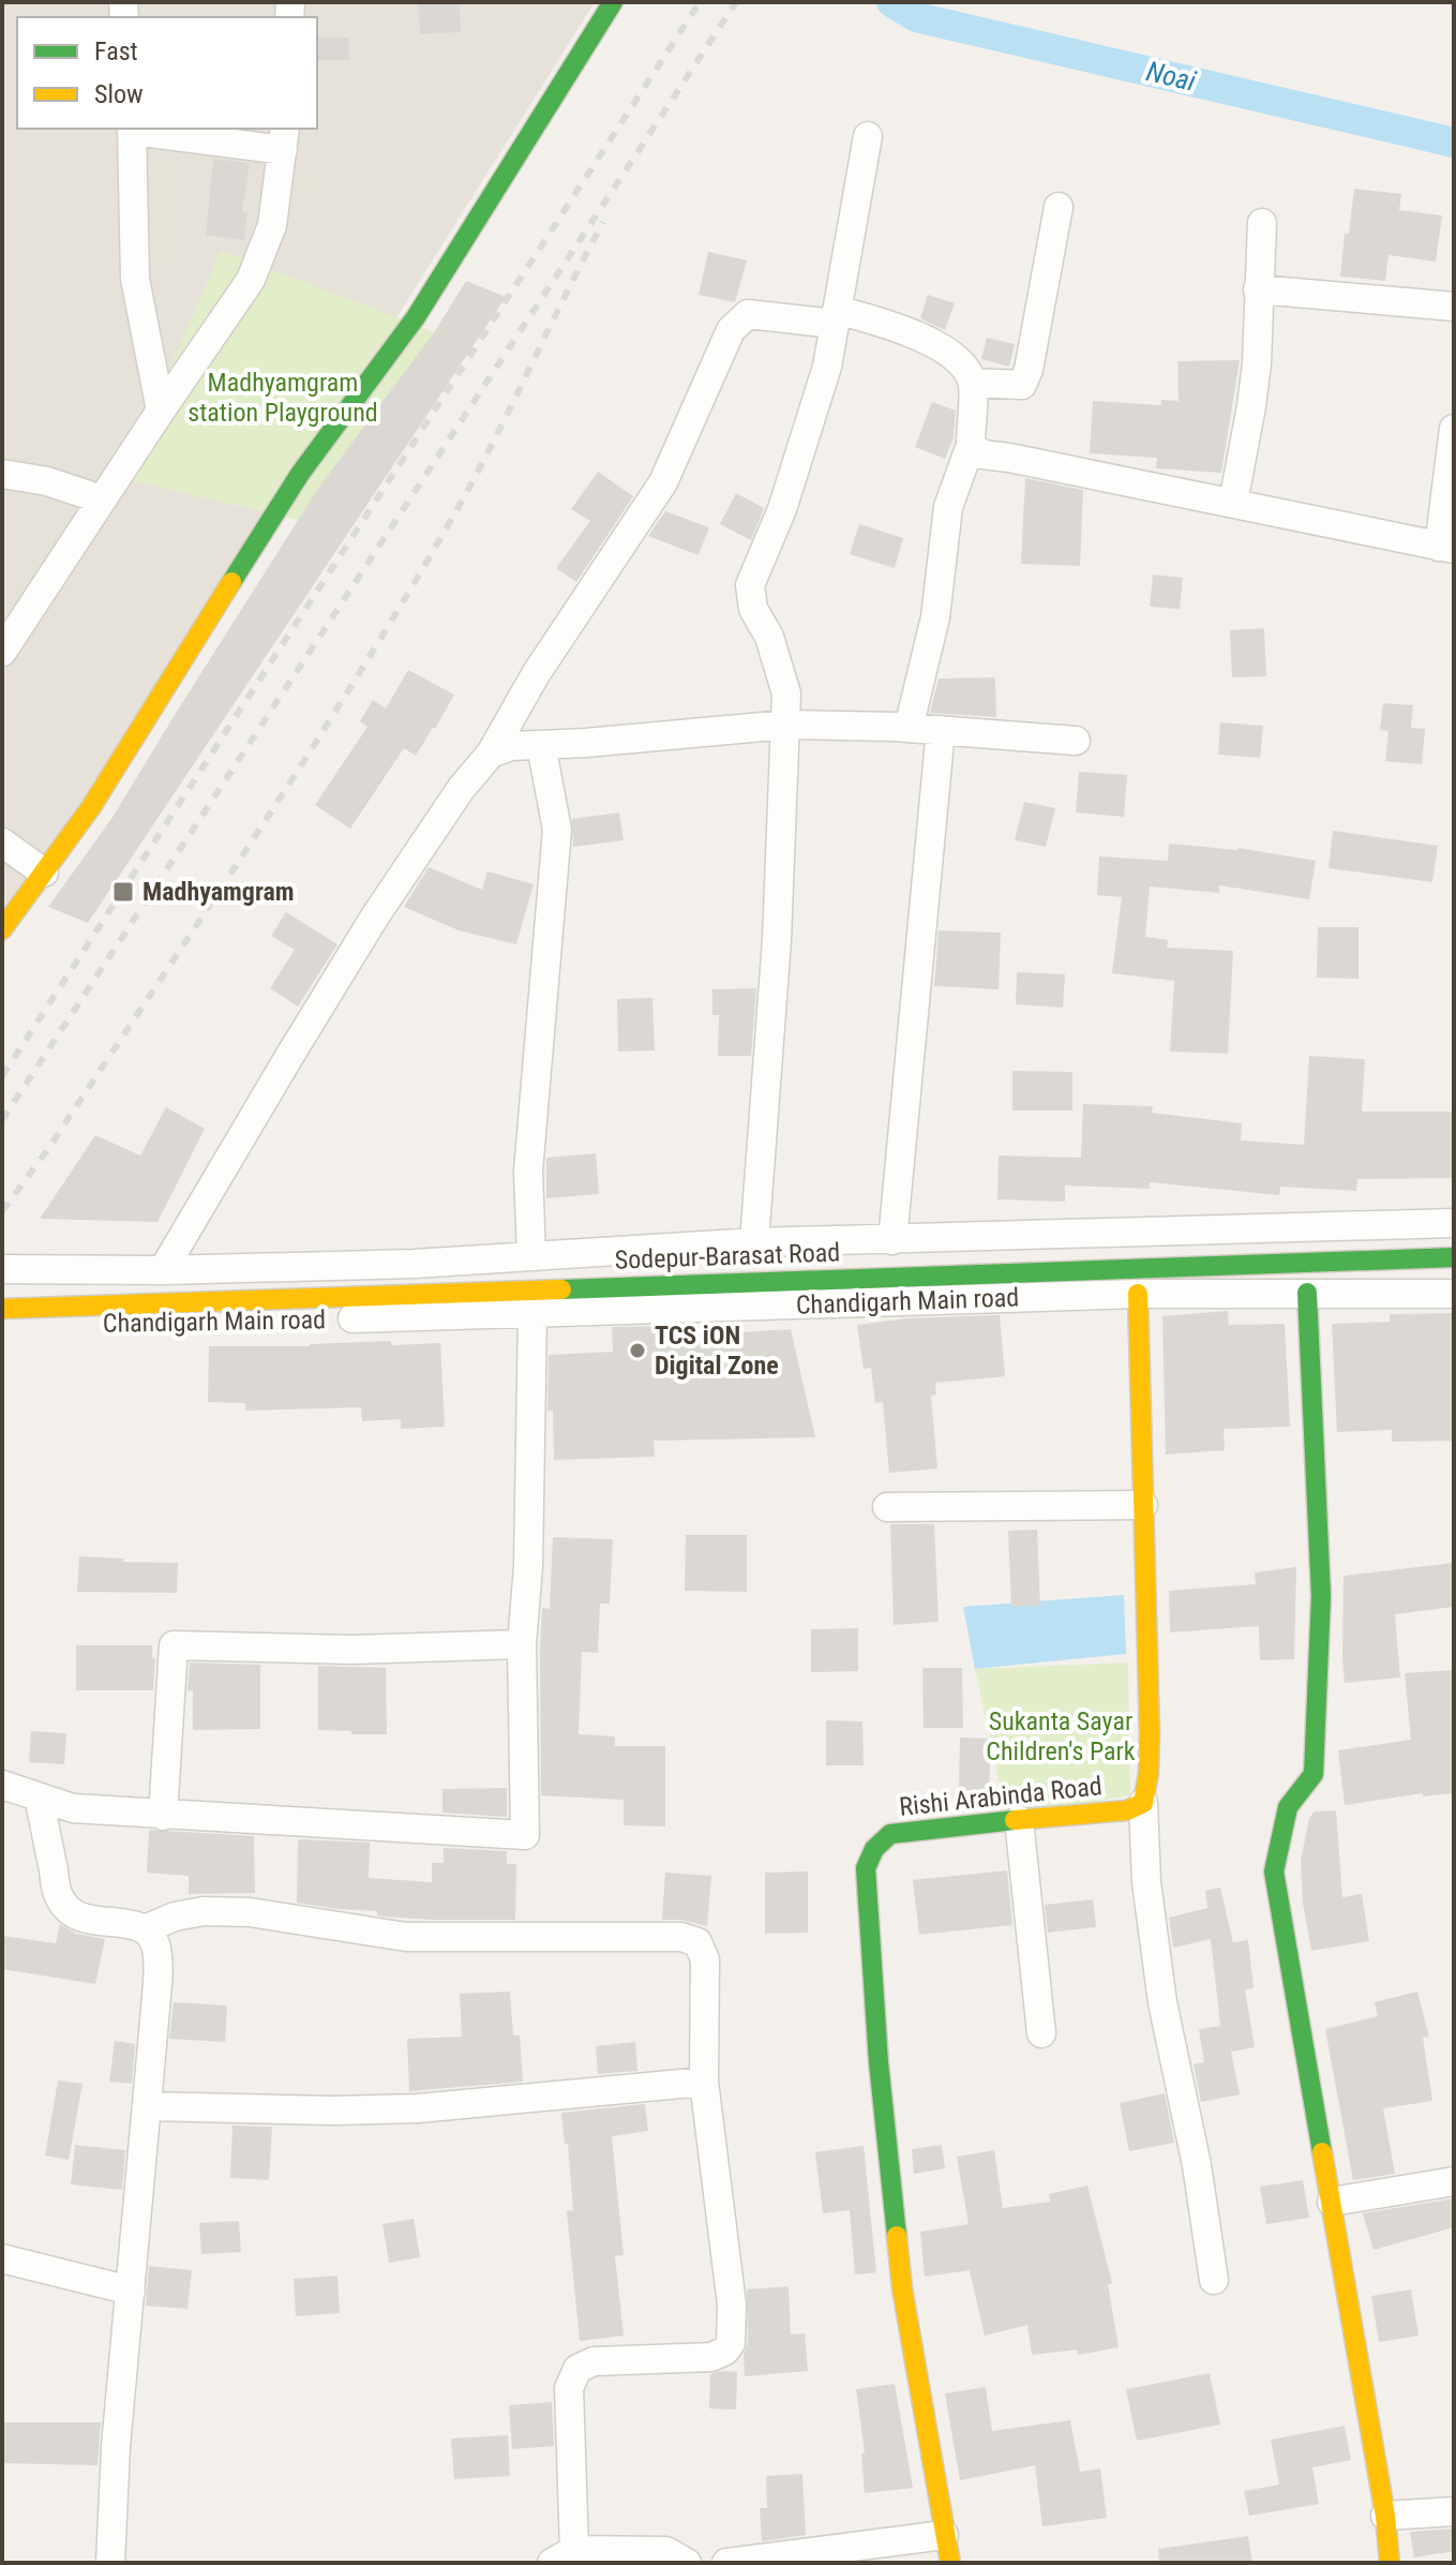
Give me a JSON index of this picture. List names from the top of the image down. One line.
{"streets":{"street":["Sodepur-Barasat Road","Chandigarh Main road","Rishi Arabinda Road"]},"water":["Noai"],"parks":["Madhyamgram station Playground","Sukanta Sayar Children's Park"],"places":{"transit":["Madhyamgram"],"other":["TCS iON Digital Zone"]},"legend":["Fast","Slow"]}
